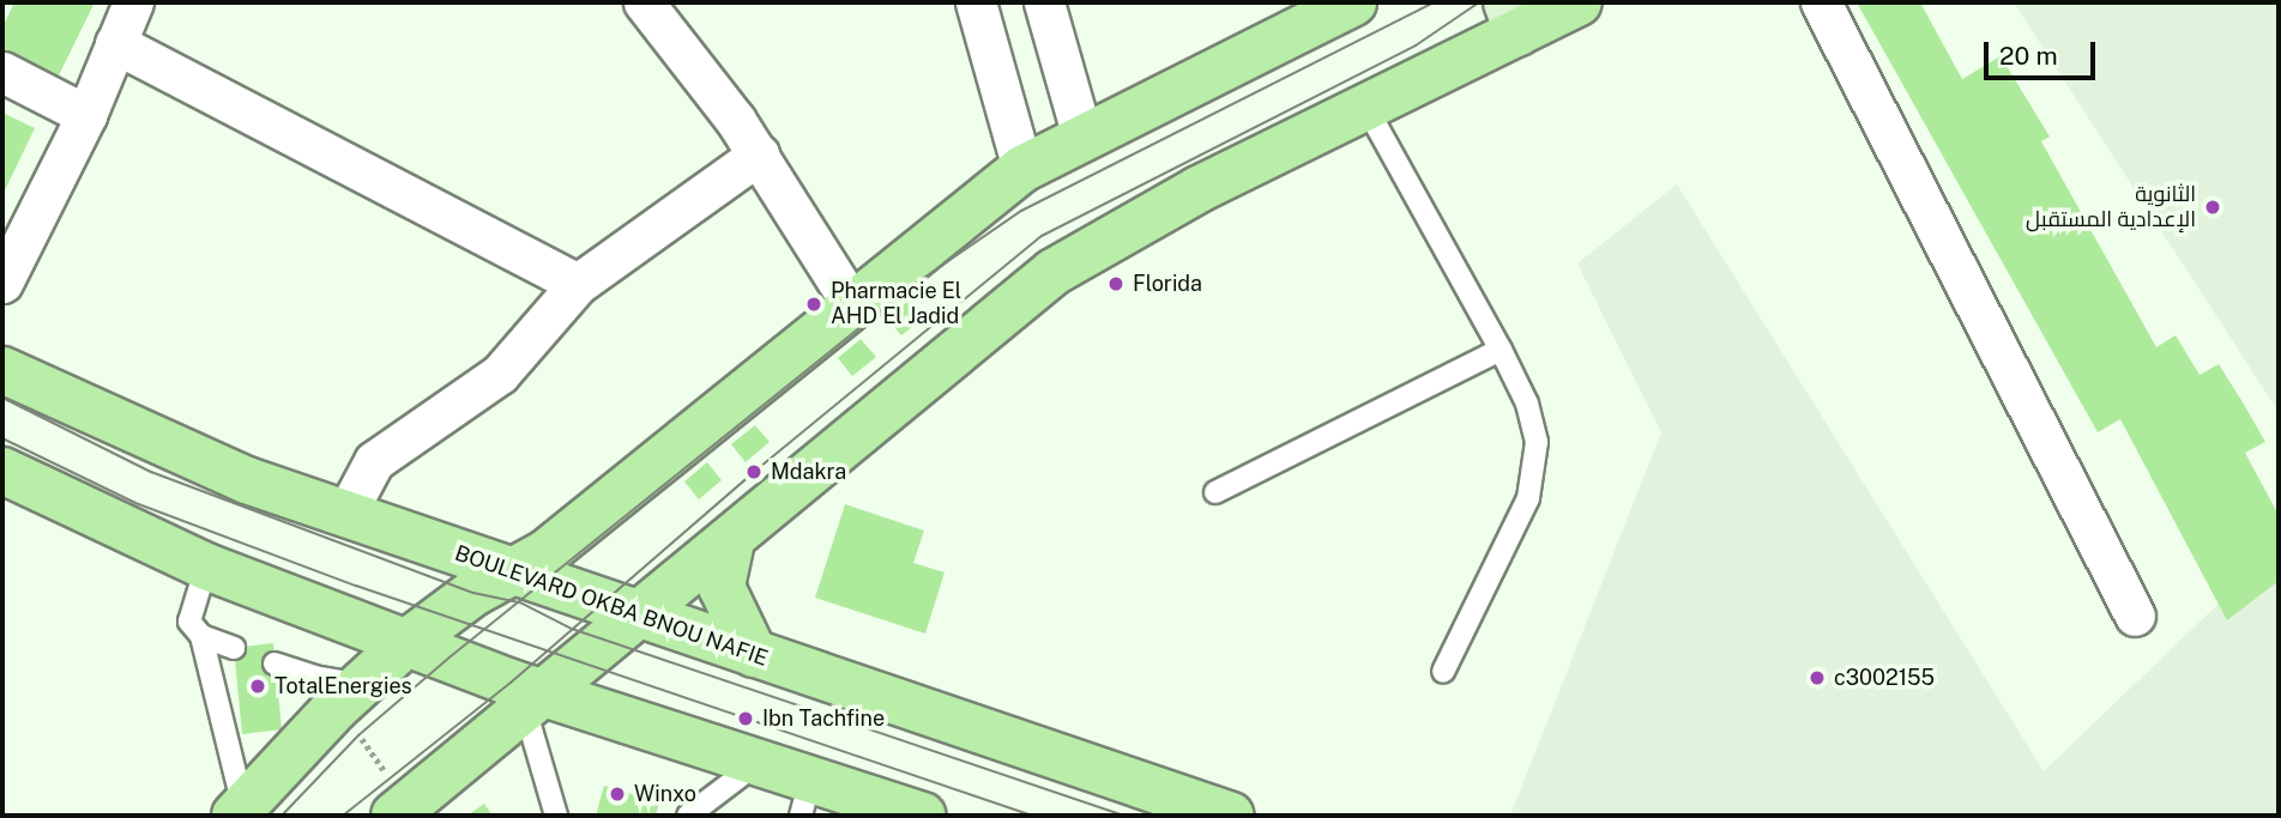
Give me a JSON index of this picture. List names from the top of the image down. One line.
{"streets":{"main road":["BOULEVARD OKBA BNOU NAFIE"]},"places":["الثانوية الإعدادية المستقبل","Florida","Pharmacie El AHD El Jadid","Mdakra","c3002155","TotalEnergies","Ibn Tachfine","Winxo"],"scale_bar":"20 m"}
